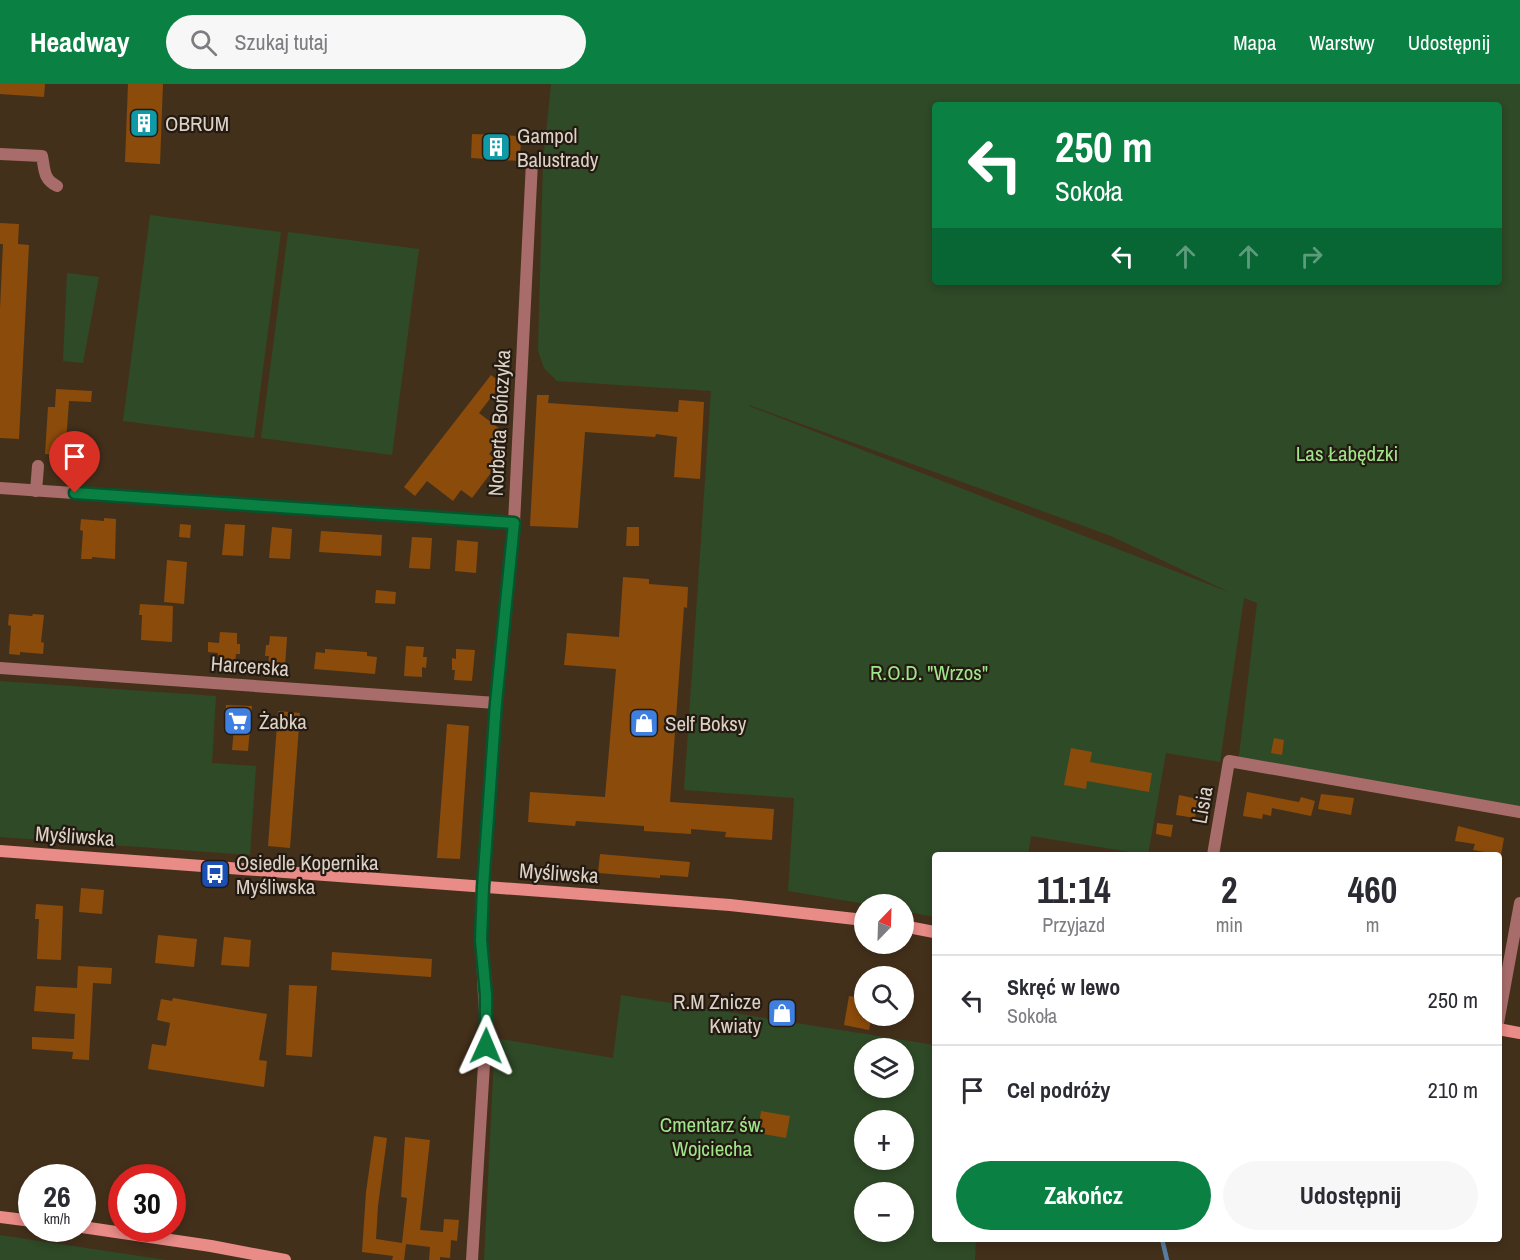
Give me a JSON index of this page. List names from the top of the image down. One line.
{"streets":{"street":["Norberta Bończyka","Harcerska","Lisia","Myśliwska"]},"crossings":[["Norberta Bończyka","Harcerska"],["Norberta Bończyka","Myśliwska"]],"parks":["Las Łabędzki","R.O.D. \"Wrzos\"","Cmentarz św. Wojciecha"],"places":{"building":["OBRUM","Gampol Balustrady"],"supermarket":["Żabka"],"shop":["Self Boksy","R.M Znicze Kwiaty"],"bus stop":["Osiedle Kopernika Myśliwska"]},"north":"top right","page":{"header":"Headway","search":"Szukaj tutaj","nav":["Mapa","Warstwy","Udostępnij"],"turn":["250 m","Sokoła"],"eta":["11:14","Przyjazd","2","min","460","m"],"map_buttons":["+","−"],"list":[{"name":"Skręć w lewo","note":"Sokoła","value":"250 m"},{"name":"Cel podróży","value":"210 m"}],"buttons":["Zakończ","Udostępnij"],"speed":"26 km/h","limit":"30"}}
